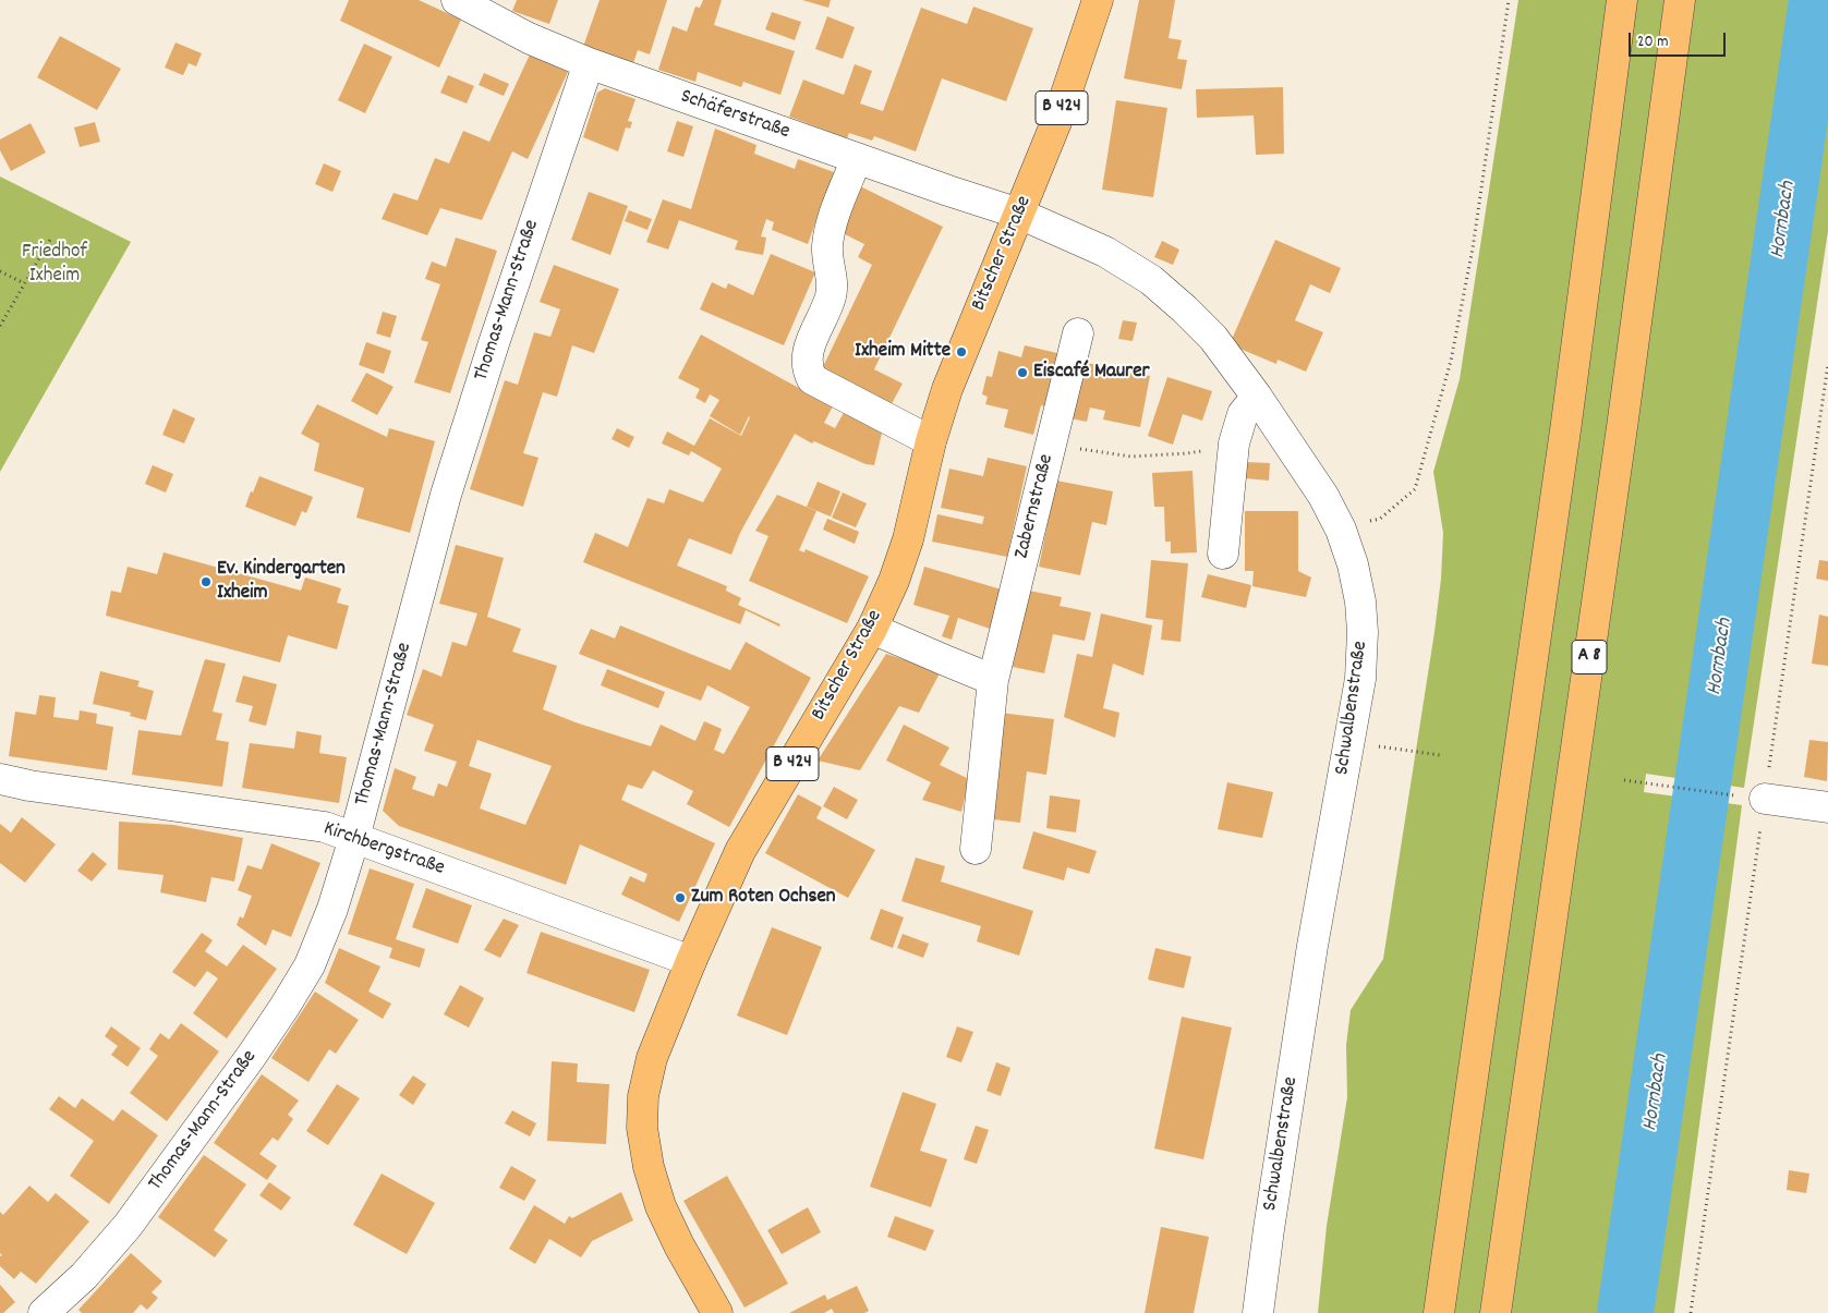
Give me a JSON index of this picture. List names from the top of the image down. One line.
{"streets":{"main road":["B 424","Bitscher Straße","A 8"],"street":["Schäferstraße","Thomas-Mann-Straße","Zabernstraße","Schwalbenstraße","Kirchbergstraße"]},"crossings":[["Schäferstraße","Bitscher Straße"],["Schäferstraße","Thomas-Mann-Straße"],["Schäferstraße","Schwalbenstraße"],["Bitscher Straße","Schwalbenstraße"],["Bitscher Straße","Kirchbergstraße"],["Thomas-Mann-Straße","Kirchbergstraße"]],"water":["Hornbach"],"parks":["Friedhof Ixheim"],"places":["Ixheim Mitte","Eiscafé Maurer","Ev. Kindergarten Ixheim","Zum Roten Ochsen"],"scale_bar":"20 m"}
